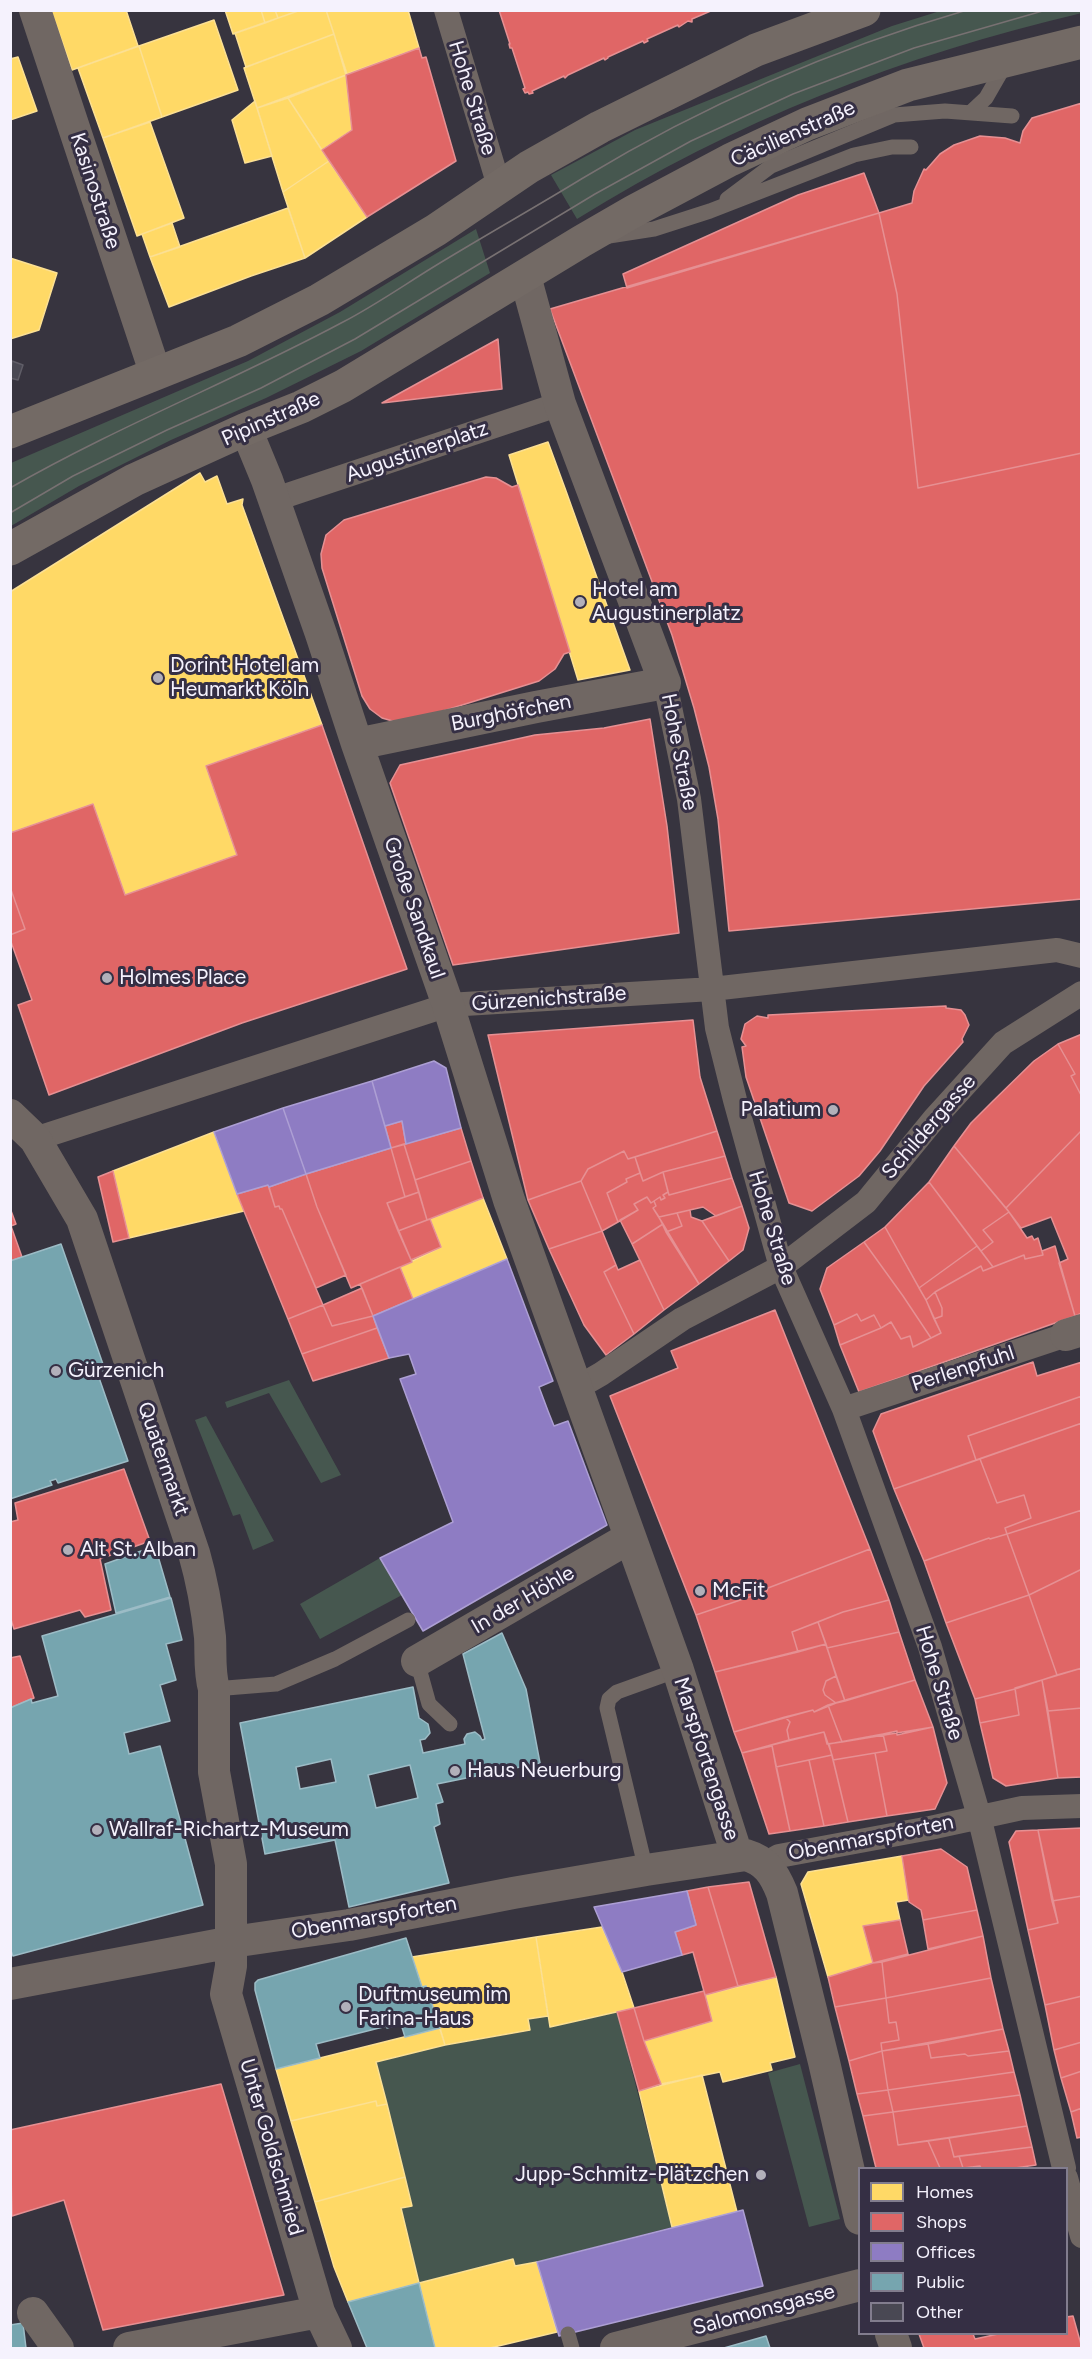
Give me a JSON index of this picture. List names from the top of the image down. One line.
{"streets":{"main road":["Cäcilienstraße","Pipinstraße"],"street":["Hohe Straße","Kasinostraße","Augustinerplatz","Burghöfchen","Große Sandkaul","Gürzenichstraße","Schildergasse","Perlenpfuhl","Quatermarkt","In der Höhle","Marspfortengasse","Obenmarspforten","Unter Goldschmied","Salomonsgasse"]},"crossings":[["Hohe Straße","Cäcilienstraße"],["Hohe Straße","Pipinstraße"],["Hohe Straße","Augustinerplatz"],["Hohe Straße","Burghöfchen"],["Hohe Straße","Gürzenichstraße"],["Hohe Straße","Schildergasse"],["Hohe Straße","Perlenpfuhl"],["Hohe Straße","Obenmarspforten"],["Cäcilienstraße","Pipinstraße"],["Pipinstraße","Große Sandkaul"],["Augustinerplatz","Große Sandkaul"],["Burghöfchen","Große Sandkaul"],["Große Sandkaul","Gürzenichstraße"],["Große Sandkaul","Marspfortengasse"],["Gürzenichstraße","Quatermarkt"],["Quatermarkt","Obenmarspforten"],["Quatermarkt","Unter Goldschmied"],["In der Höhle","Marspfortengasse"],["Marspfortengasse","Obenmarspforten"],["Obenmarspforten","Unter Goldschmied"]],"places":["Hotel am Augustinerplatz","Dorint Hotel am Heumarkt Köln","Holmes Place","Palatium","Gürzenich","Alt St. Alban","McFit","Haus Neuerburg","Wallraf-Richartz-Museum","Duftmuseum im Farina-Haus","Jupp-Schmitz-Plätzchen"],"legend":["Homes","Shops","Offices","Public","Other"]}
